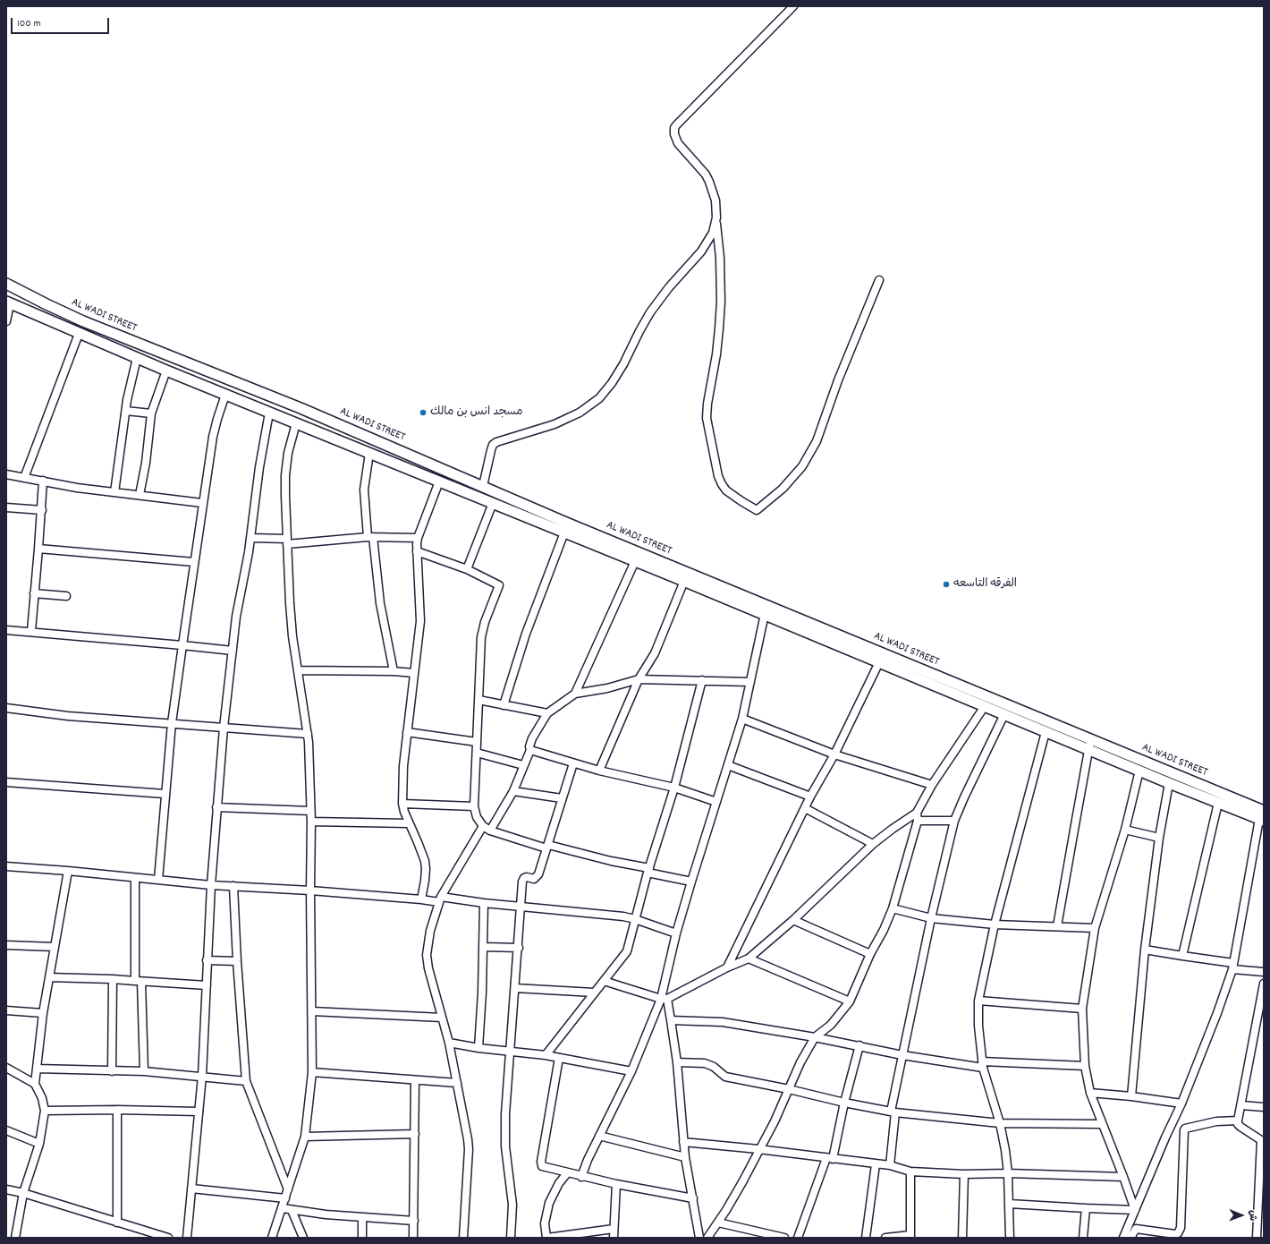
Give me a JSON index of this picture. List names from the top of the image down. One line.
{"streets":{"main road":["AL WADI STREET"]},"places":["مسجد انس بن مالك","الفرقه التاسعه"],"scale_bar":"100 m","north":"right"}
